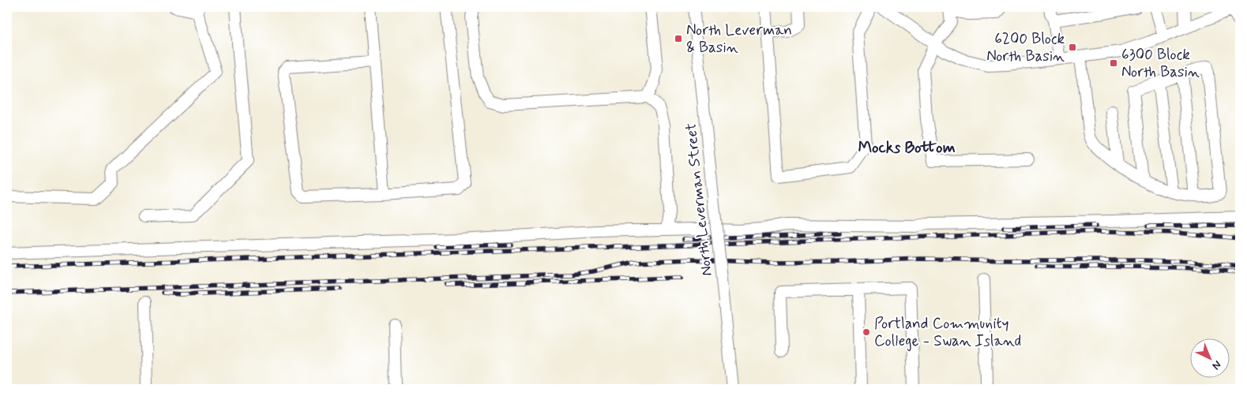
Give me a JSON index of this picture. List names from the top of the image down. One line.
{"streets":{"street":["North Leverman Street"]},"districts":["Mocks Bottom"],"places":{"transit":["North Leverman & Basin","6200 Block North Basin","6300 Block North Basin"],"other":["Portland Community College - Swan Island"]},"north":"bottom right"}
